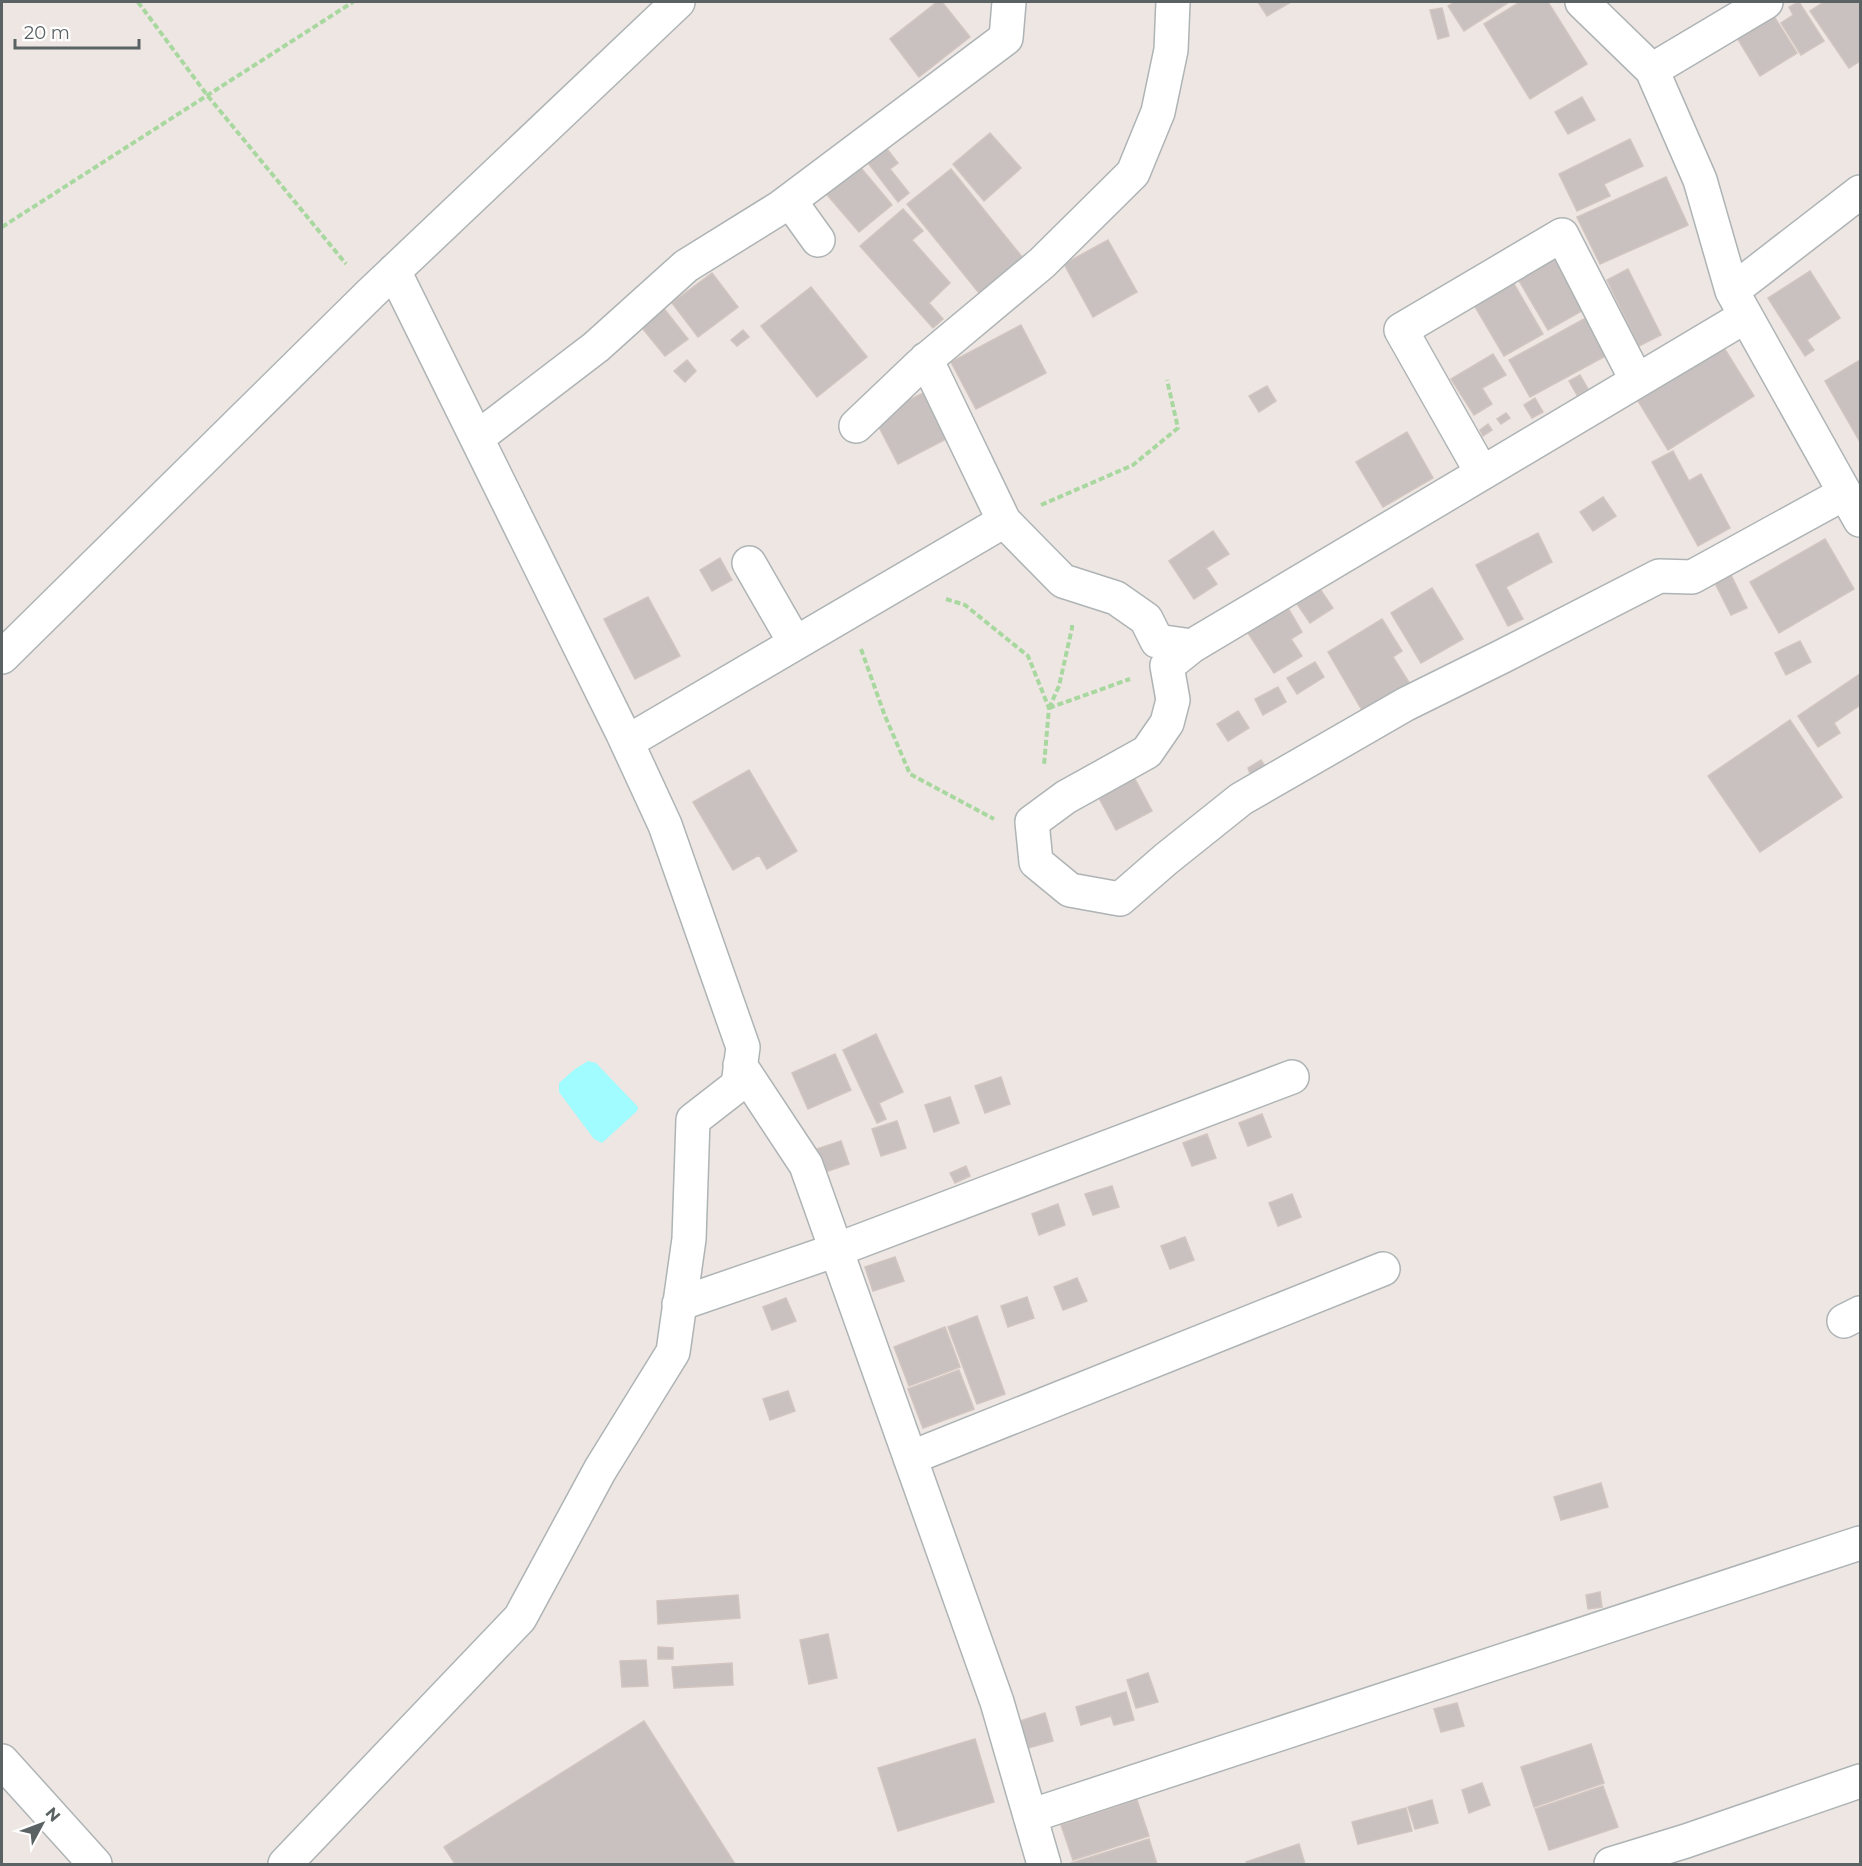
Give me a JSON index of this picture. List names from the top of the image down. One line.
{"scale_bar":"20 m","north":"top right"}
